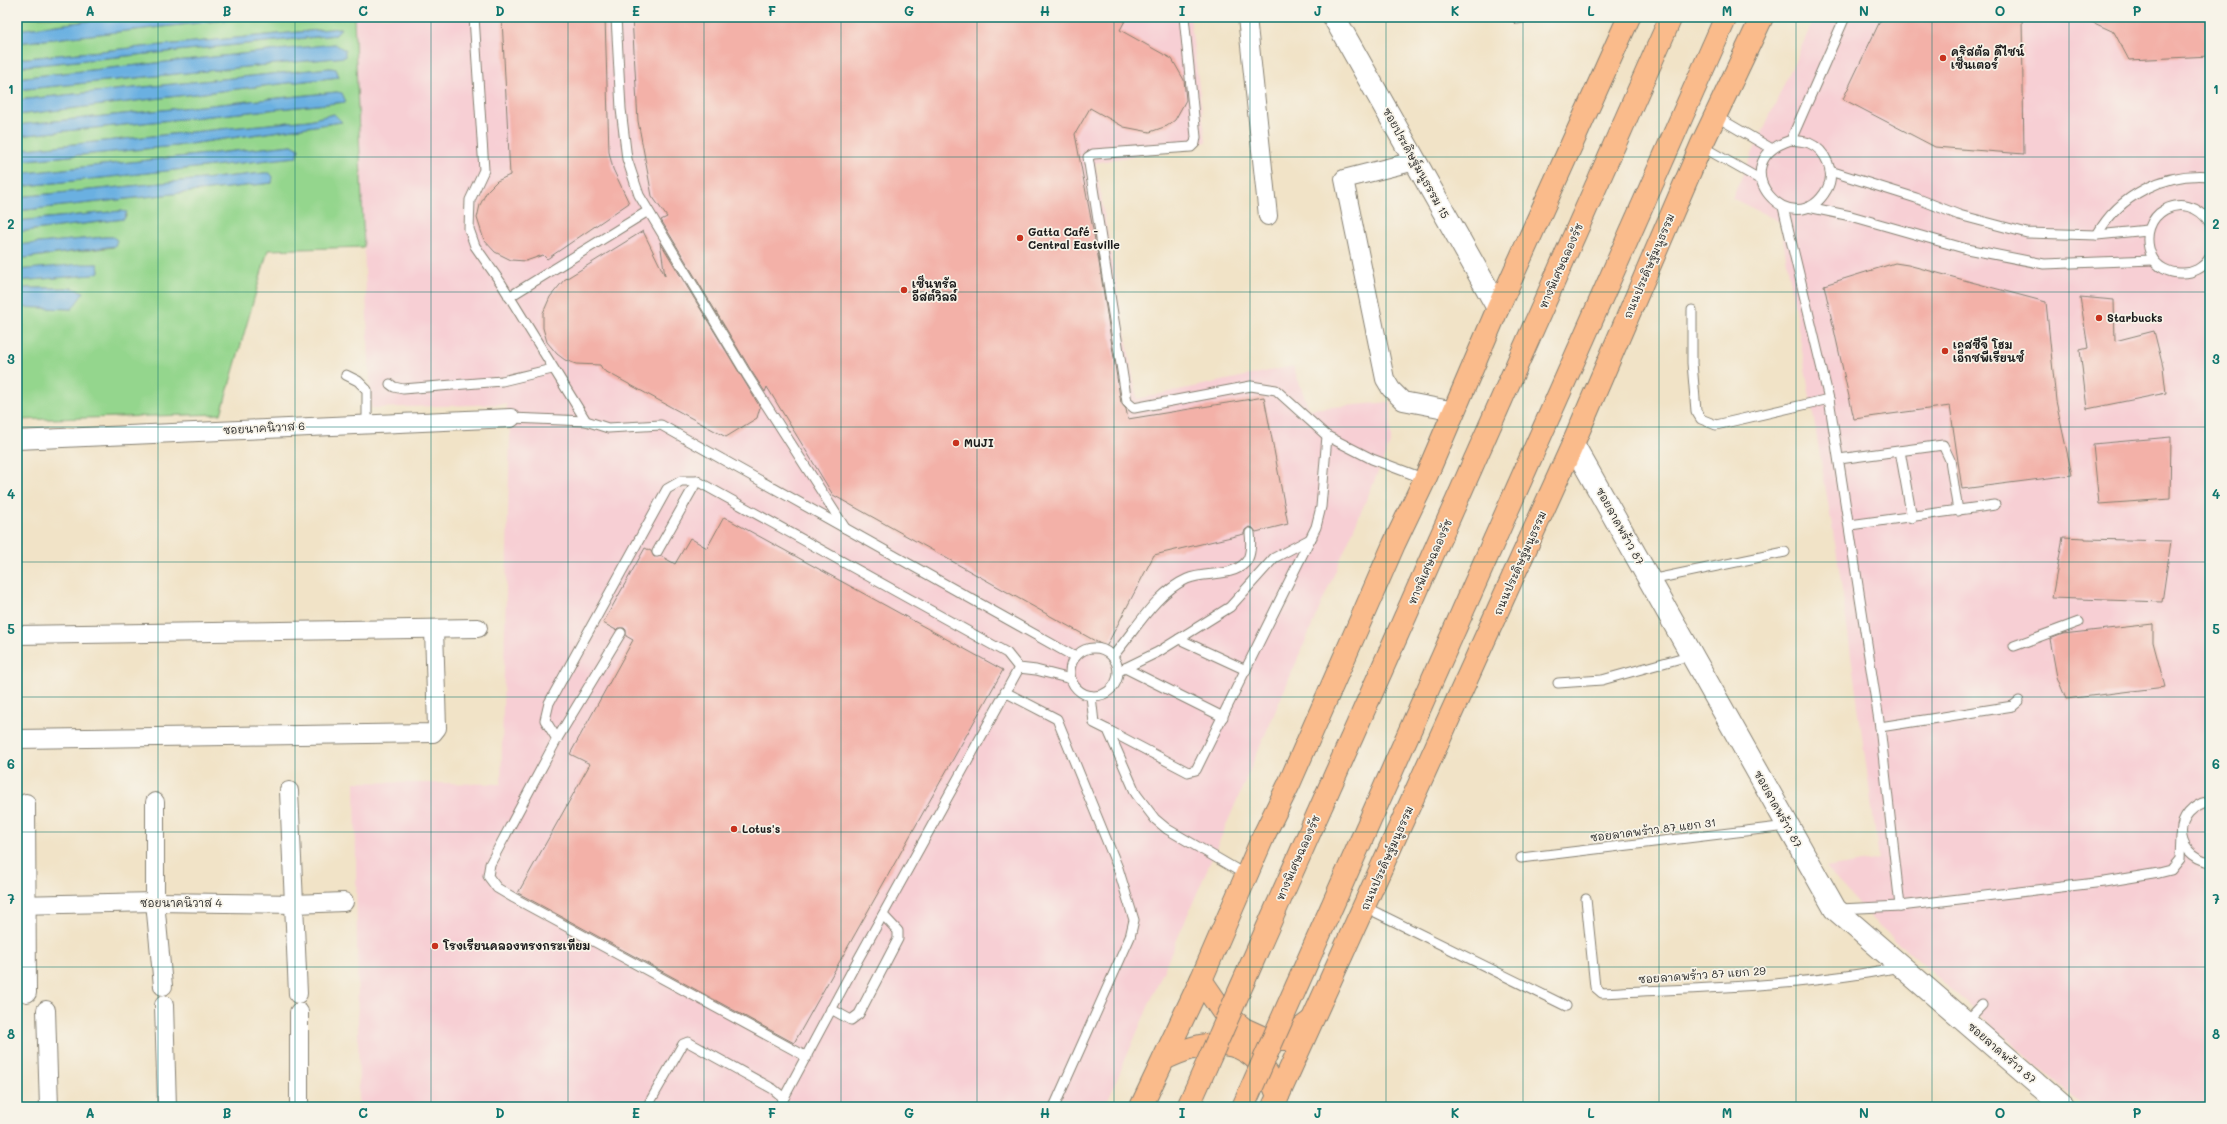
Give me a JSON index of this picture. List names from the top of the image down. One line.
{"streets":{"main road":["ทางพิเศษฉลองรัช","ถนนประดิษฐ์มนูธรรม"],"street":["ซอยประดิษฐ์มนูธรรม 15","ซอยนาคนิวาส 6","ซอยลาดพร้าว 87","ซอยนาคนิวาส 4"],"lane":["ซอยลาดพร้าว 87 แยก 31","ซอยลาดพร้าว 87 แยก 29"]},"crossings":[["ถนนประดิษฐ์มนูธรรม","ซอยลาดพร้าว 87"],["ซอยลาดพร้าว 87","ซอยลาดพร้าว 87 แยก 31"],["ซอยลาดพร้าว 87","ซอยลาดพร้าว 87 แยก 29"]],"places":["คริสตัล ดีไซน์ เซ็นเตอร์","Gatta Café - Central Eastville","เซ็นทรัล อีสต์วิลล์","Starbucks","เอสซีจี โฮม เอ็กซพีเรียนซ์","MUJI","Lotus's","โรงเรียนคลองทรงกระเทียม"],"grid":{"columns":["A","B","C","D","E","F","G","H","I","J","K","L","M","N","O","P"],"rows":["1","2","3","4","5","6","7","8"]}}
